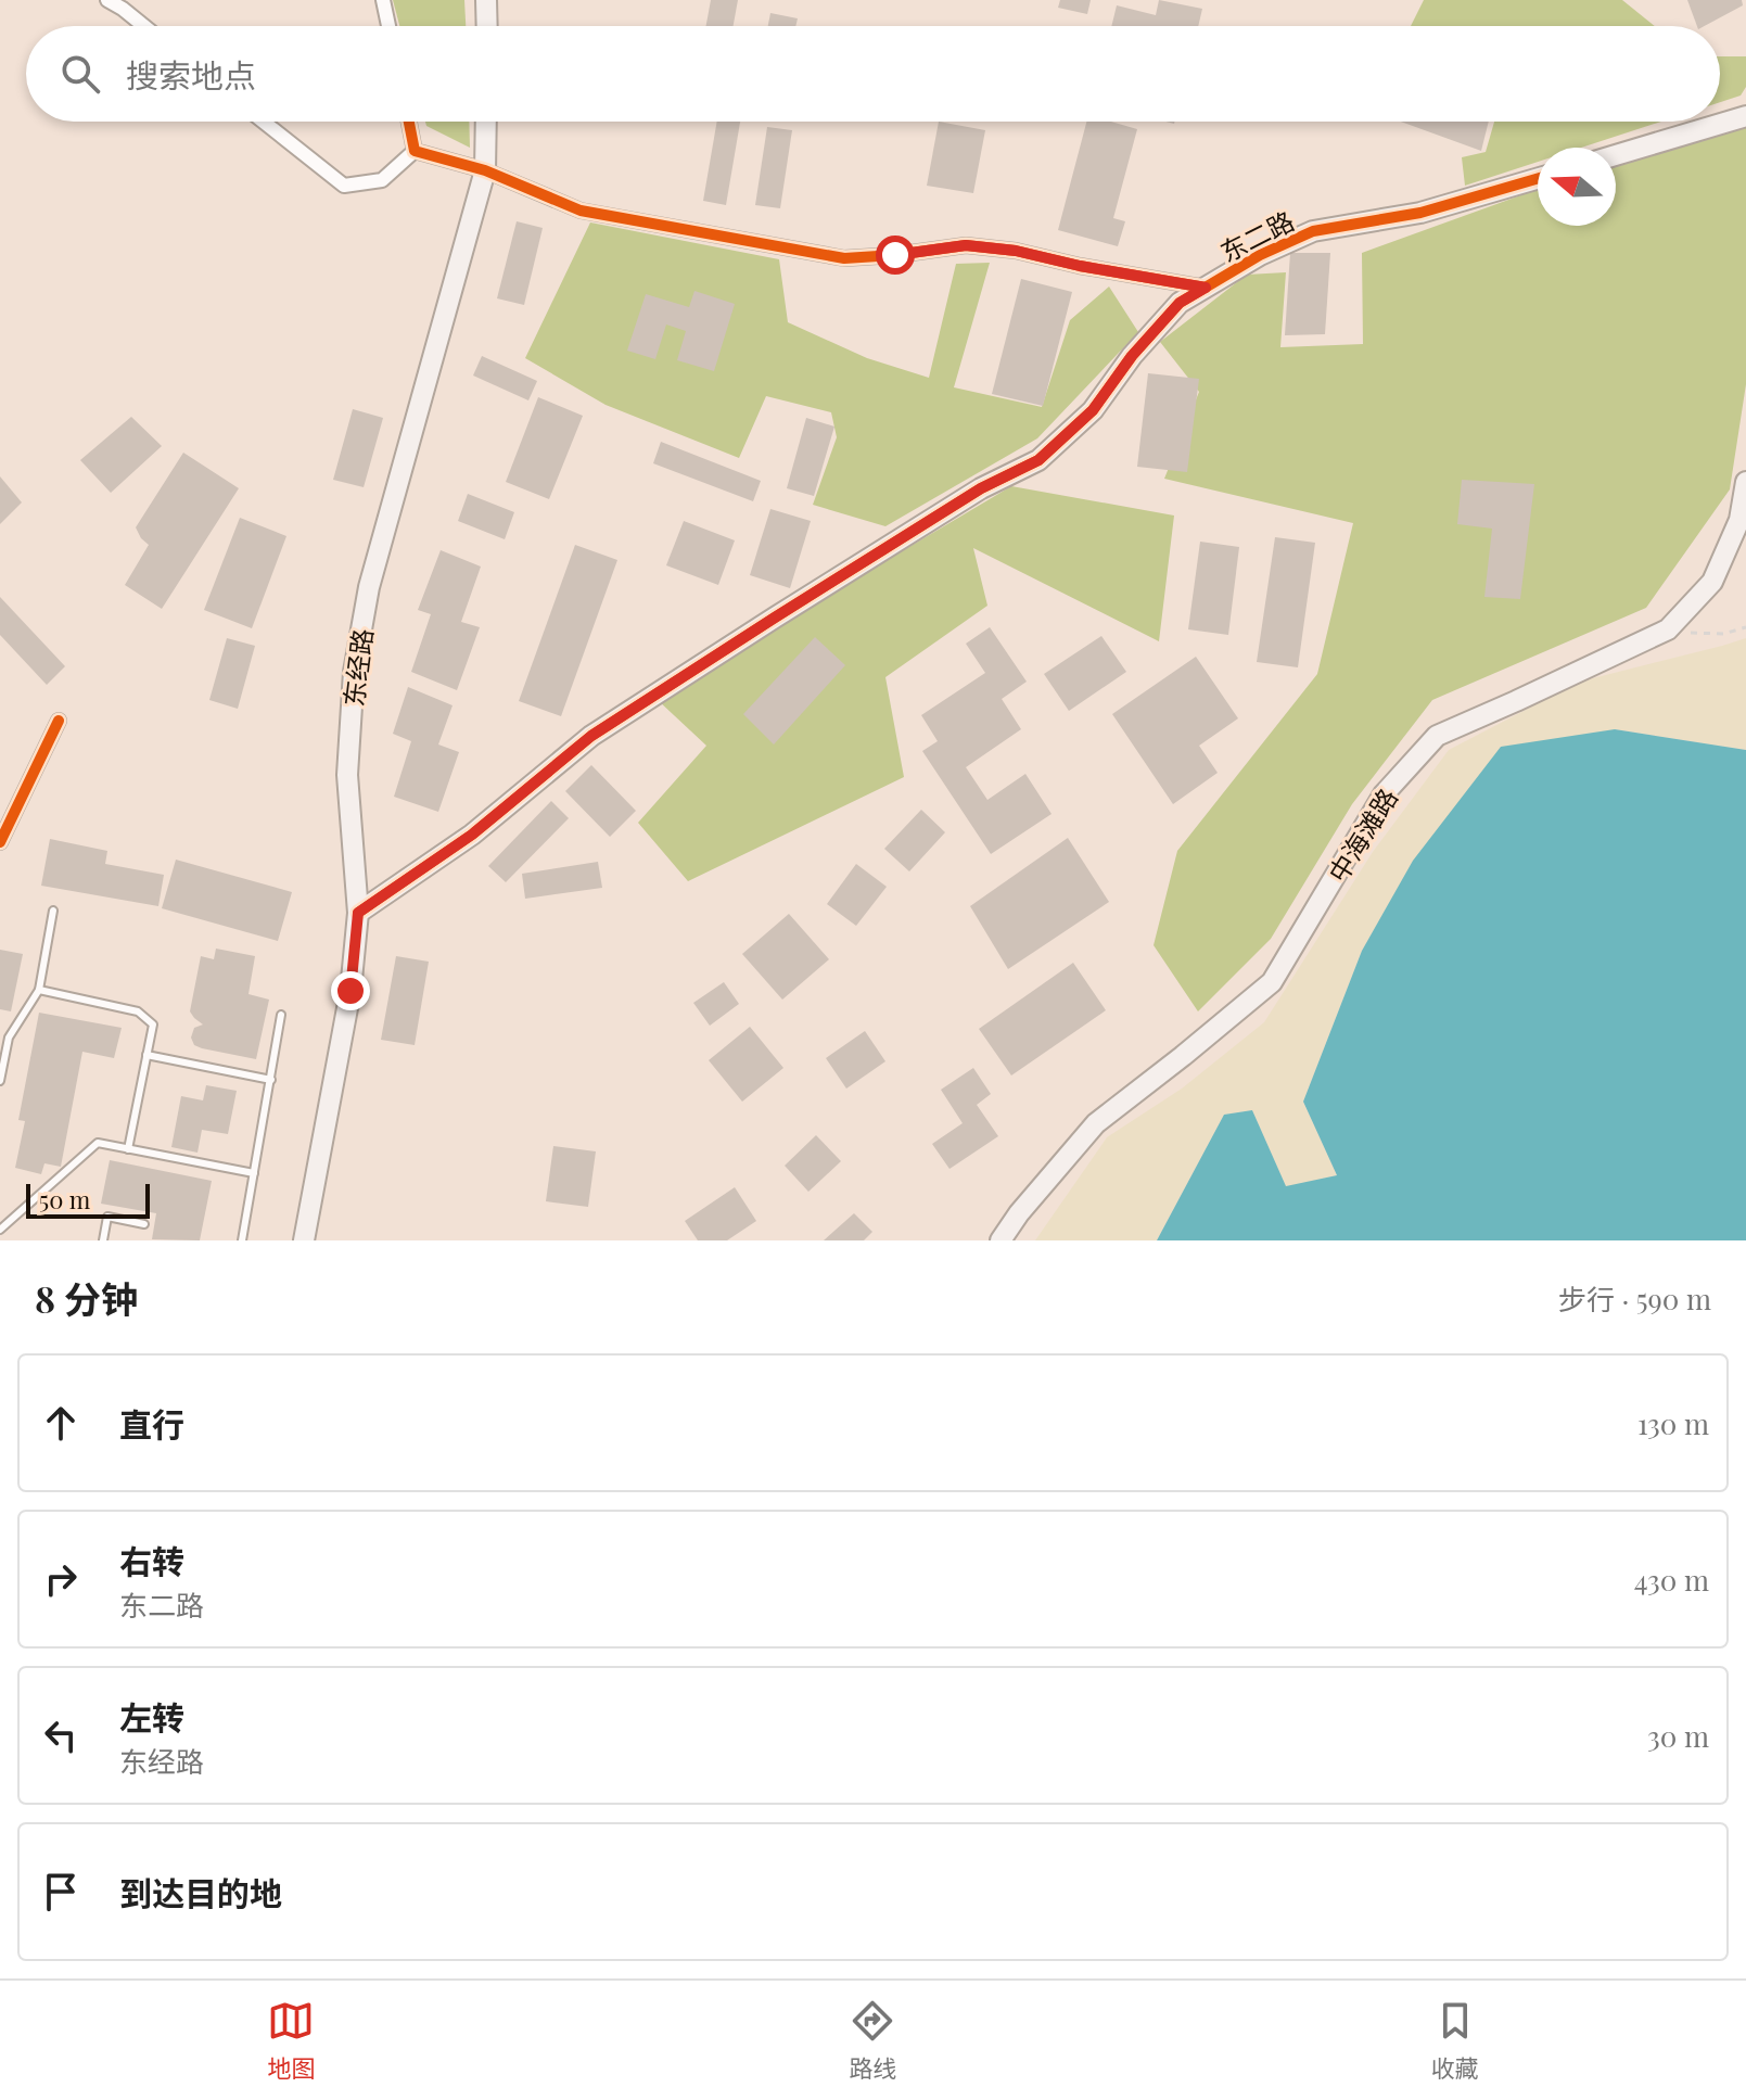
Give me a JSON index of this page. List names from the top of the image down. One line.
{"streets":{"main road":["东二路","东经路","中海滩路"]},"crossings":[["东二路","东经路"]],"scale_bar":"50 m","north":"left","page":{"search":"搜索地点","scale":"50 m","heading":["8 分钟","步行 · 590 m"],"list":[["直行","130 m"],["右转","东二路","430 m"],["左转","东经路","30 m"],"到达目的地"],"nav":["地图","路线","收藏"]}}
